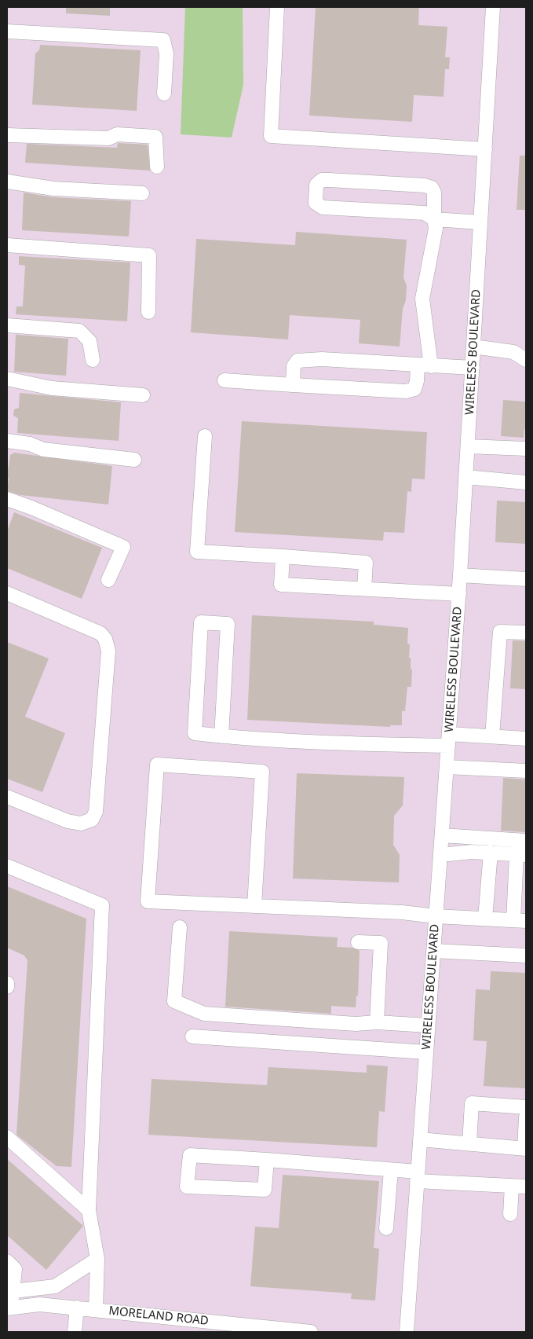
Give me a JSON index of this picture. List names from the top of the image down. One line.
{"streets":{"street":["WIRELESS BOULEVARD","MORELAND ROAD"]}}
